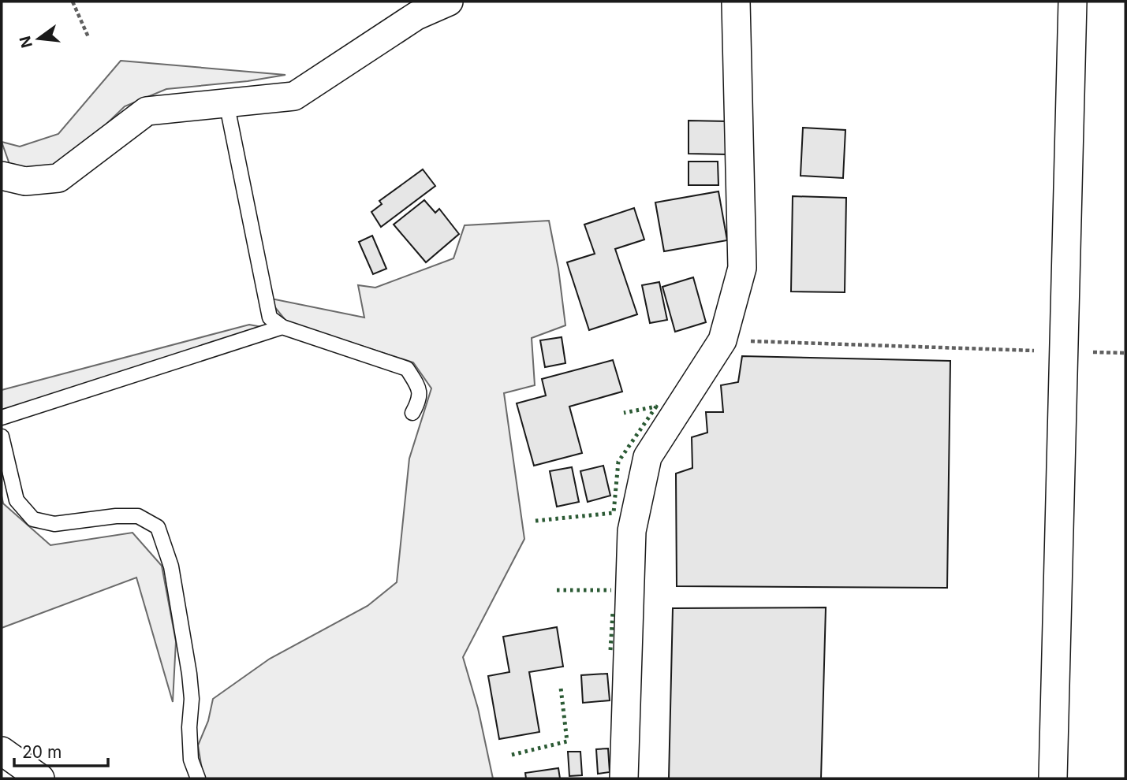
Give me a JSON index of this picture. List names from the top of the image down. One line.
{"scale_bar":"20 m","north":"left"}
